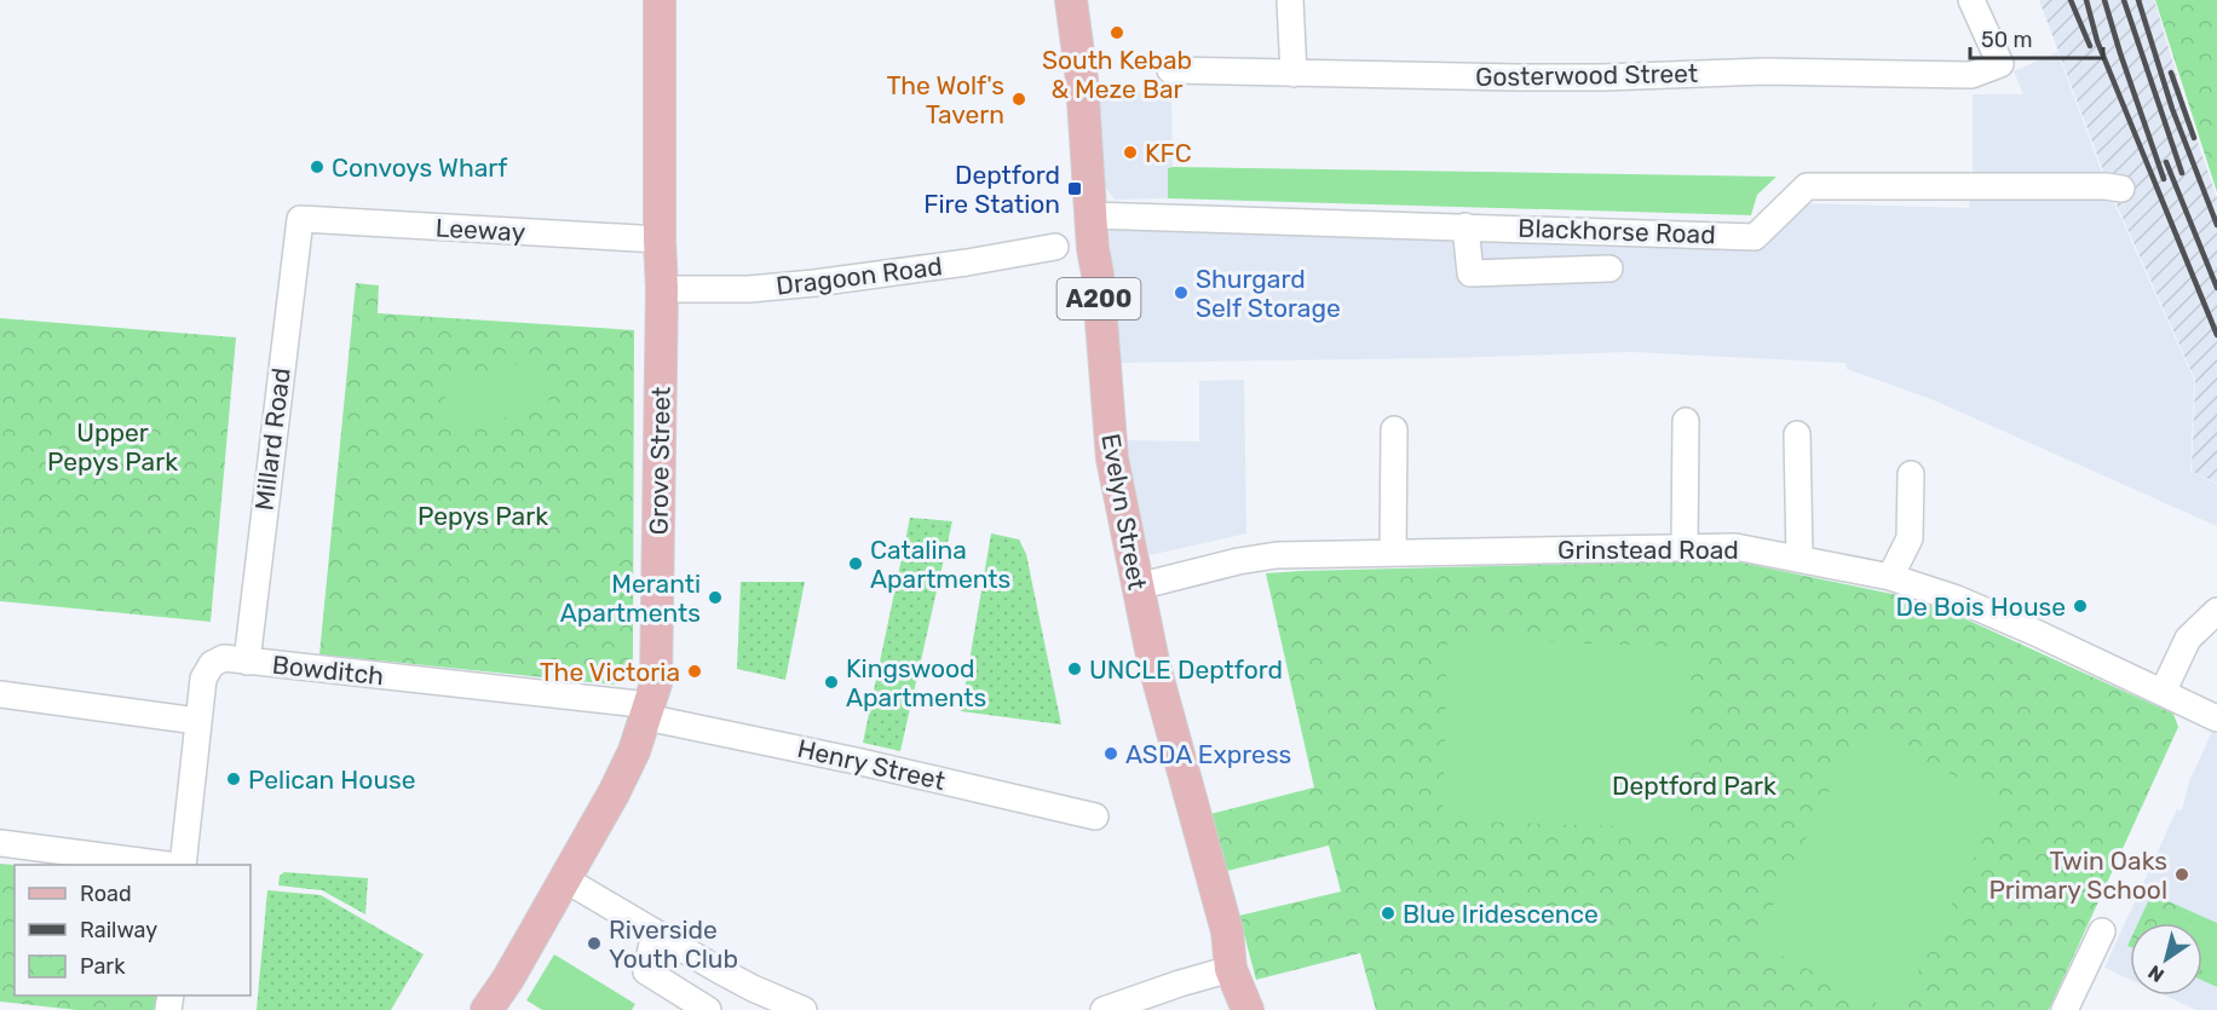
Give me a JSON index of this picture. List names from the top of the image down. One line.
{"streets":{"main road":["A200","Grove Street","Evelyn Street"],"street":["Gosterwood Street","Leeway","Blackhorse Road","Dragoon Road","Millard Road","Grinstead Road","Bowditch","Henry Street"]},"crossings":[["Leeway","Millard Road"],["Leeway","Grove Street"],["Blackhorse Road","Evelyn Street"],["Dragoon Road","Grove Street"],["Millard Road","Bowditch"],["Grove Street","Bowditch"],["Grove Street","Henry Street"],["Evelyn Street","Grinstead Road"],["Bowditch","Henry Street"]],"parks":["Upper Pepys Park","Pepys Park","Deptford Park"],"places":{"other":["South Kebab & Meze Bar","The Wolf's Tavern","KFC","Convoys Wharf","Shurgard Self Storage","Catalina Apartments","Meranti Apartments","De Bois House","UNCLE Deptford","The Victoria","Kingswood Apartments","ASDA Express","Pelican House","Twin Oaks Primary School","Blue Iridescence","Riverside Youth Club"],"transit":["Deptford Fire Station"]},"legend":["Road","Railway","Park"],"scale_bar":"50 m","north":"bottom left"}
